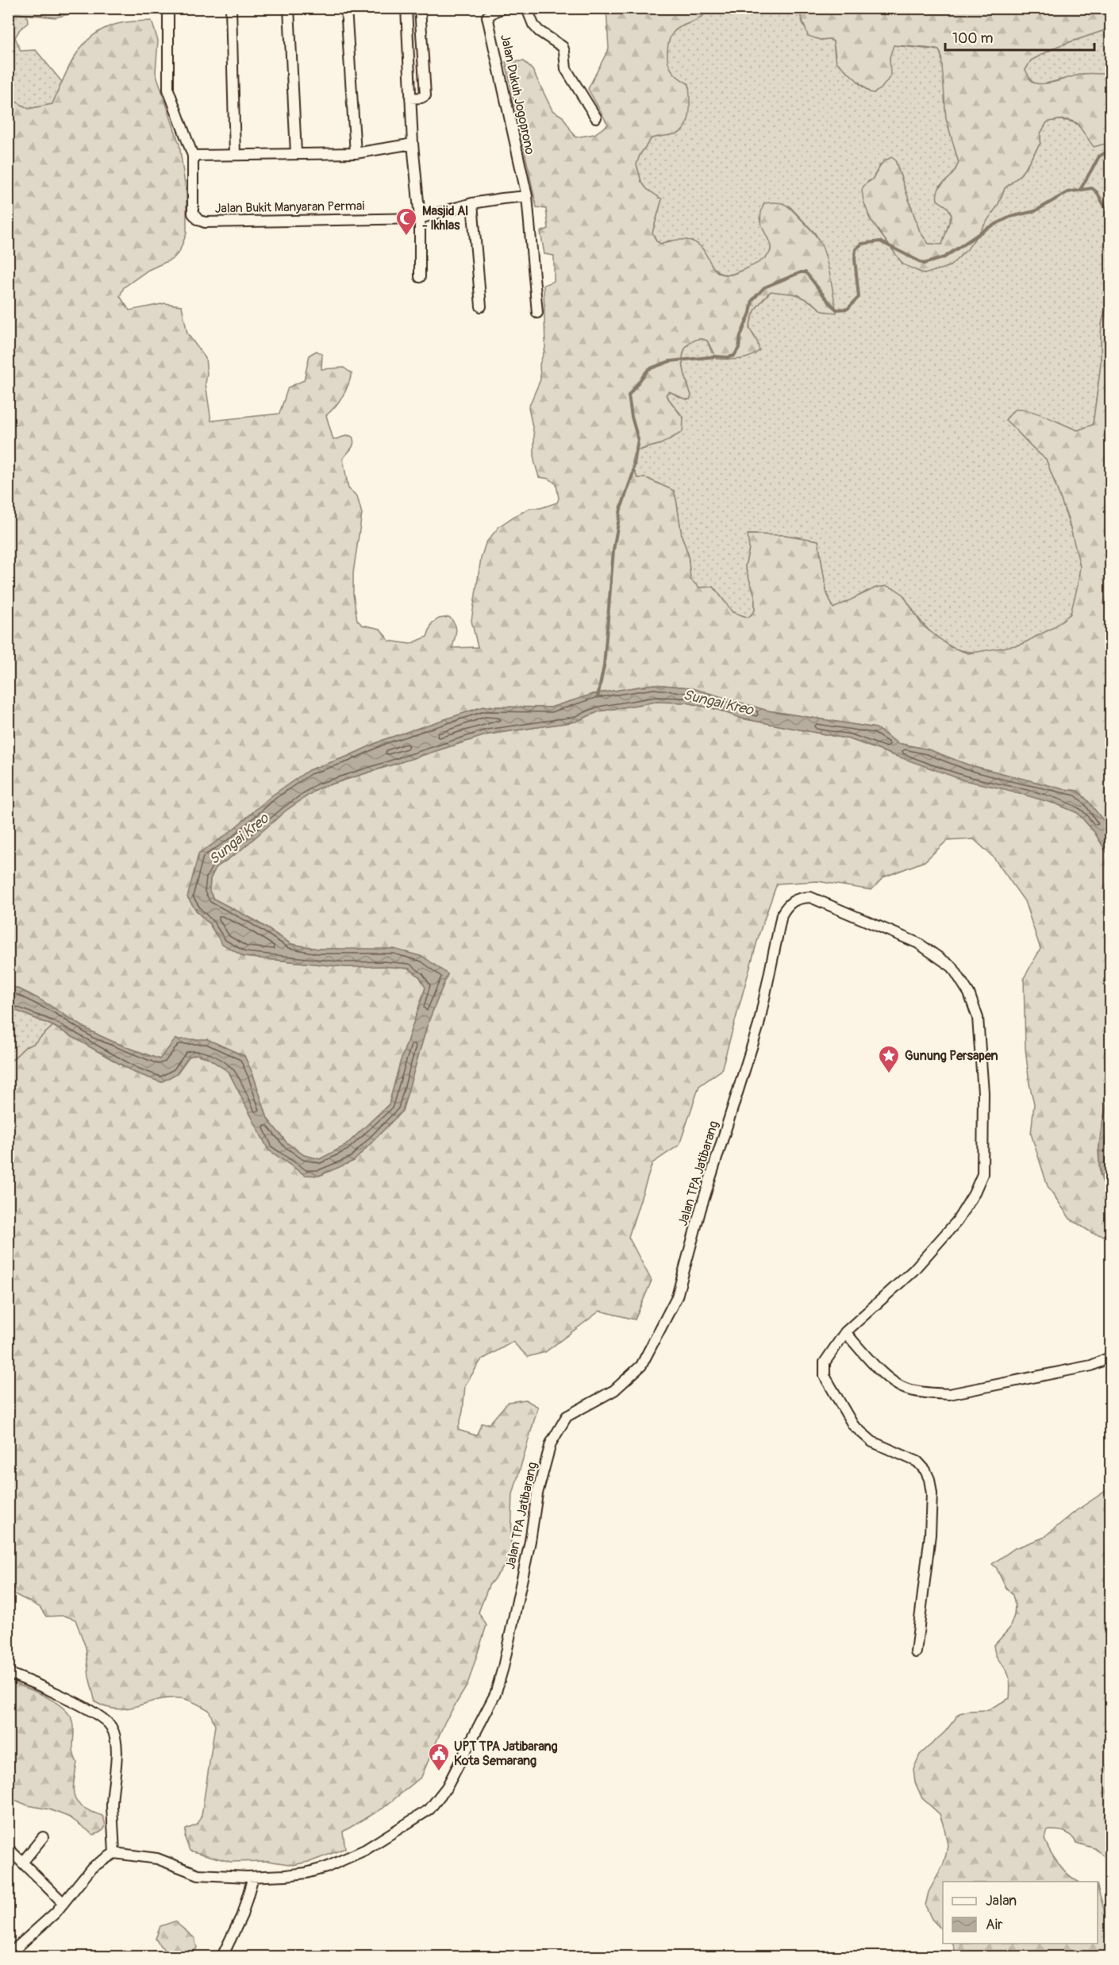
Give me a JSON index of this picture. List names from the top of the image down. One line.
{"streets":{"street":["Jalan Dukuh Jogoprono","Jalan Bukit Manyaran Permai","Jalan TPA Jatibarang"]},"crossings":[["Jalan Dukuh Jogoprono","Jalan Bukit Manyaran Permai"]],"water":["Sungai Kreo"],"places":{"mosque":["Masjid Al - Ikhlas"],"place":["Gunung Persapen"],"public building":["UPT TPA Jatibarang Kota Semarang"]},"legend":["Jalan","Air"],"scale_bar":"100 m"}
